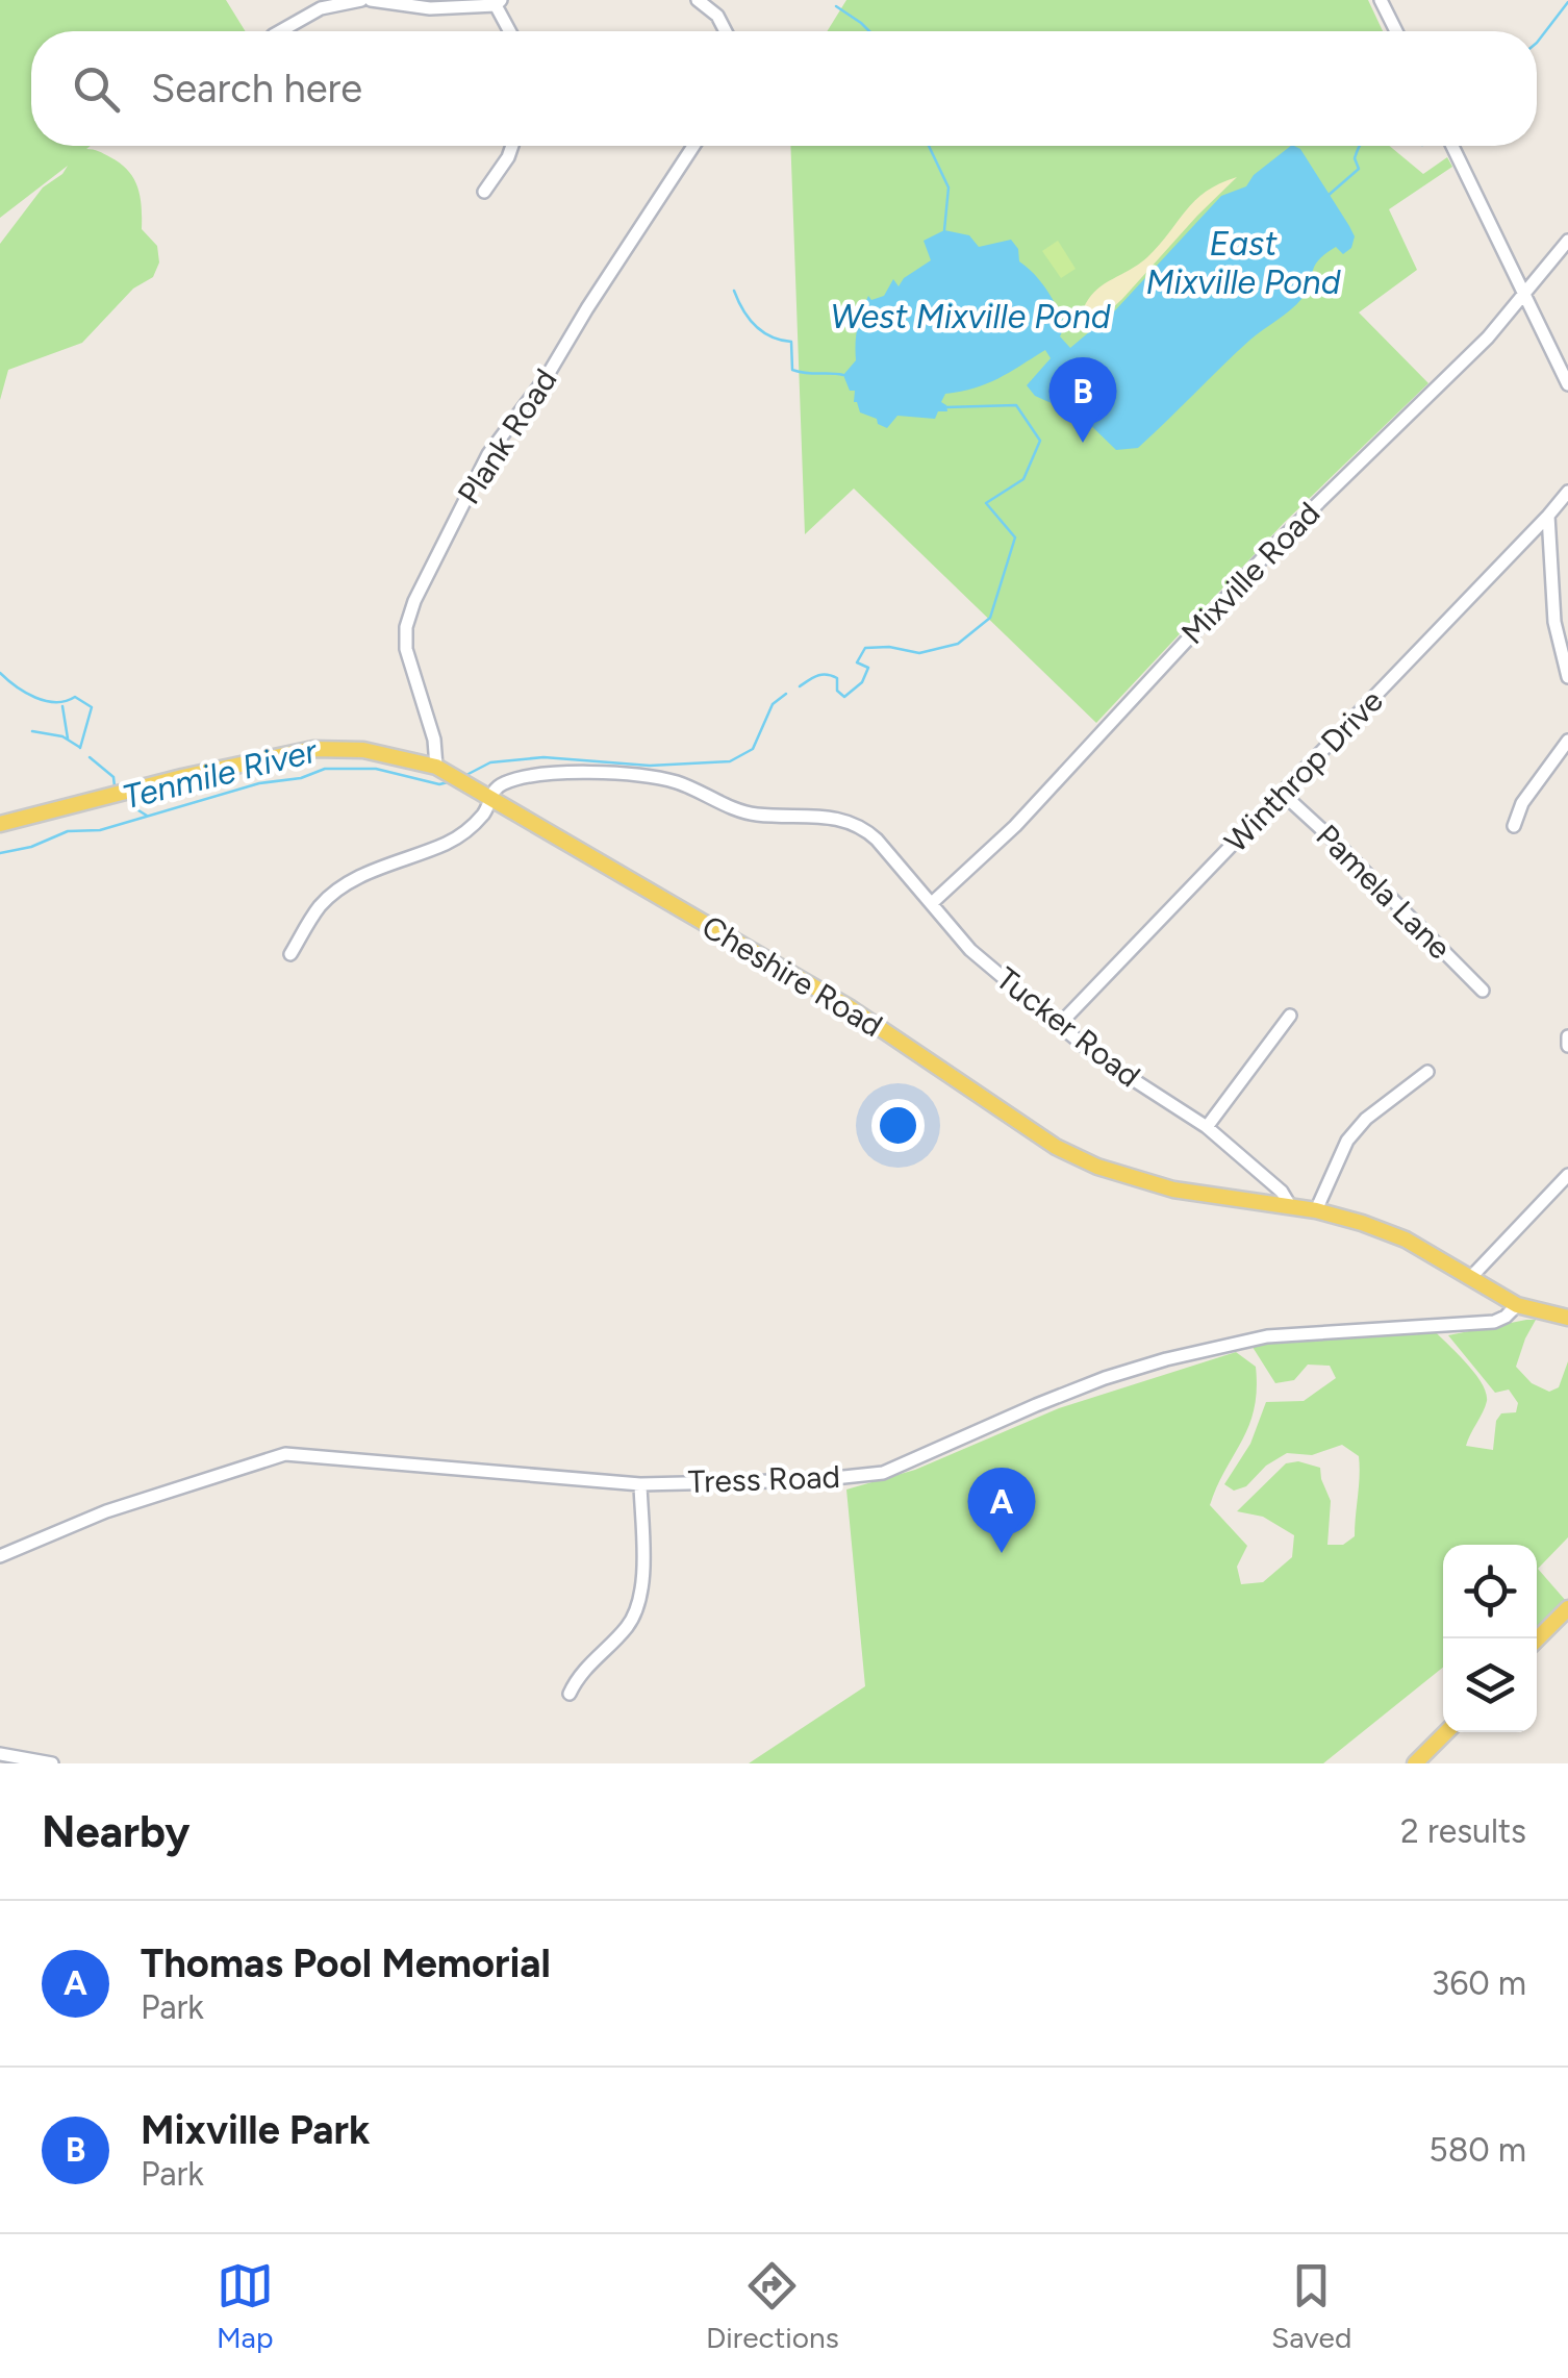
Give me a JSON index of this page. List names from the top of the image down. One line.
{"streets":{"main road":["Cheshire Road"],"street":["Plank Road","Mixville Road","Winthrop Drive","Pamela Lane","Tucker Road","Tress Road"]},"crossings":[["Plank Road","Cheshire Road"],["Mixville Road","Tucker Road"],["Winthrop Drive","Pamela Lane"],["Winthrop Drive","Tucker Road"],["Cheshire Road","Tucker Road"],["Cheshire Road","Tress Road"]],"water":["East Mixville Pond","West Mixville Pond","Tenmile River"],"page":{"search":"Search here","pins":["B","A"],"heading":["Nearby","2 results"],"list":[{"mark":"A","name":"Thomas Pool Memorial","note":"Park","value":"360 m"},{"mark":"B","name":"Mixville Park","note":"Park","value":"580 m"}],"nav":["Map","Directions","Saved"]}}
